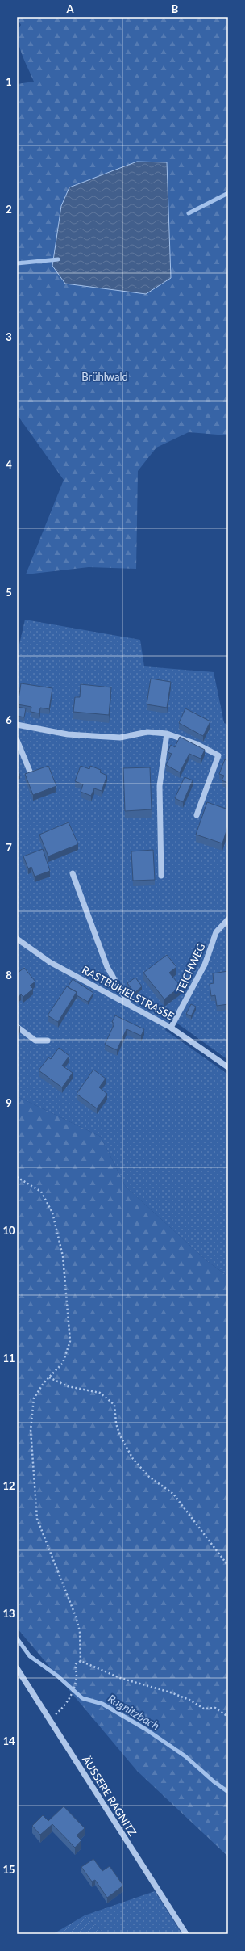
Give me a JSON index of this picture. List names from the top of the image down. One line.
{"streets":{"street":["TEICHWEG","RASTBÜHELSTRASSE","ÄUSSERE RAGNITZ"]},"crossings":[["TEICHWEG","RASTBÜHELSTRASSE"]],"water":["Ragnitzbach"],"parks":["Brühlwald"],"grid":{"columns":["A","B"],"rows":["1","2","3","4","5","6","7","8","9","10","11","12","13","14","15"]}}
